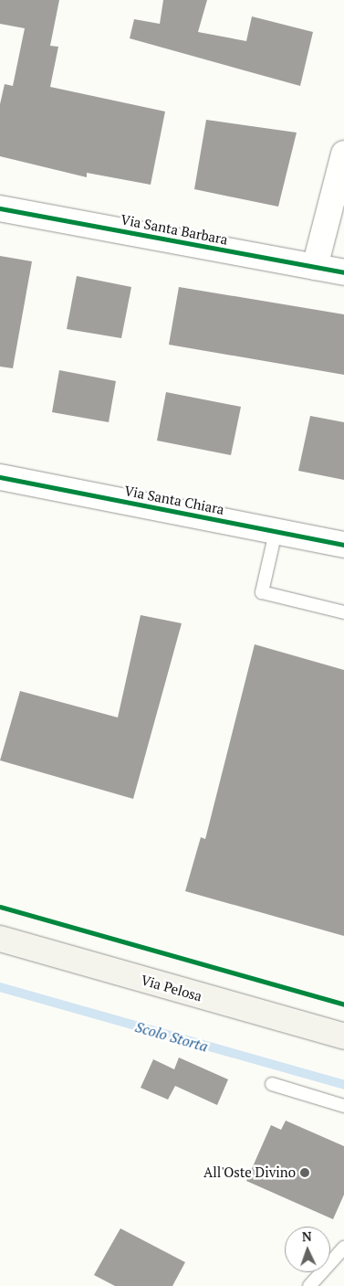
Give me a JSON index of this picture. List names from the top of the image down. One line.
{"streets":{"main road":["Via Pelosa"],"street":["Via Santa Barbara","Via Santa Chiara"]},"water":["Scolo Storta"],"places":["All'Oste Divino"],"north":"top"}
